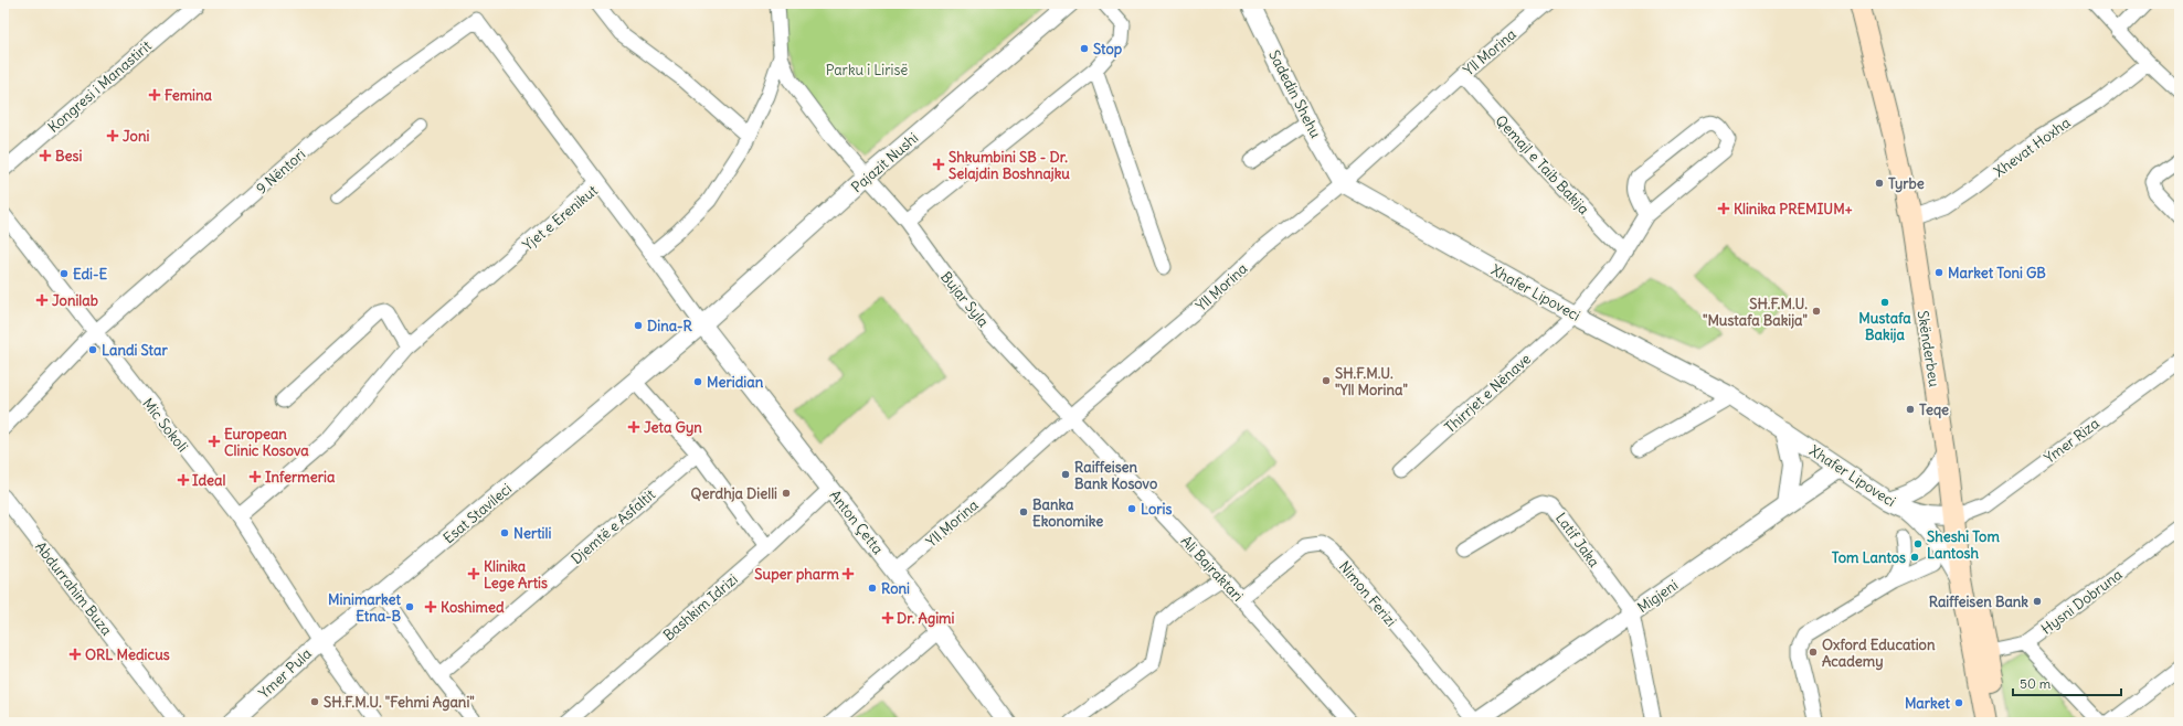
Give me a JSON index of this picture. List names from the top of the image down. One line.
{"streets":{"main road":["Skënderbeu"],"street":["Yll Morina","Kongresi i Manastirit","Sadedin Shehu","Xhevat Hoxha","Pajazit Nushi","Qemajl e Taib Bakija","9 Nëntori","Yjet e Erenikut","Xhafer Lipoveci","Bujar Syla","Thirrjet e Nënave","Mic Sokoli","Ymer Riza","Esat Stavileci","Anton Çetta","Djemtë e Asfaltit","Latif Jaka","Ali Bajraktari","Abdurrahim Buza","Nimon Ferizi","Migjeni","Hysni Dobruna","Bashkim Idrizi","Ymer Pula"]},"crossings":[["Yll Morina","Sadedin Shehu"],["Yll Morina","Qemajl e Taib Bakija"],["Yll Morina","Xhafer Lipoveci"],["Yll Morina","Bujar Syla"],["Yll Morina","Anton Çetta"],["Yll Morina","Ali Bajraktari"],["Sadedin Shehu","Xhafer Lipoveci"],["Xhevat Hoxha","Skënderbeu"],["Pajazit Nushi","Yjet e Erenikut"],["Pajazit Nushi","Bujar Syla"],["Pajazit Nushi","Esat Stavileci"],["Pajazit Nushi","Anton Çetta"],["Qemajl e Taib Bakija","Thirrjet e Nënave"],["9 Nëntori","Yjet e Erenikut"],["9 Nëntori","Mic Sokoli"],["Yjet e Erenikut","Mic Sokoli"],["Yjet e Erenikut","Esat Stavileci"],["Yjet e Erenikut","Anton Çetta"],["Xhafer Lipoveci","Skënderbeu"],["Xhafer Lipoveci","Thirrjet e Nënave"],["Xhafer Lipoveci","Ymer Riza"],["Xhafer Lipoveci","Migjeni"],["Bujar Syla","Ali Bajraktari"],["Skënderbeu","Ymer Riza"],["Skënderbeu","Hysni Dobruna"],["Mic Sokoli","Esat Stavileci"],["Mic Sokoli","Ymer Pula"],["Esat Stavileci","Anton Çetta"],["Esat Stavileci","Ymer Pula"],["Anton Çetta","Bashkim Idrizi"],["Latif Jaka","Migjeni"],["Ali Bajraktari","Nimon Ferizi"],["Nimon Ferizi","Migjeni"]],"parks":["Parku i Lirisë"],"places":{"other":["Stop","Tyrbe","Market Toni GB","Edi-E","Mustafa Bakija","SH.F.M.U. \"Mustafa Bakija\"","Dina-R","Landi Star","SH.F.M.U. \"Yll Morina\"","Meridian","Teqe","Raiffeisen Bank Kosovo","Qerdhja Dielli","Loris","Banka Ekonomike","Nertili","Sheshi Tom Lantosh","Tom Lantos","Roni","Raiffeisen Bank","Minimarket Etna-B","Oxford Education Academy","SH.F.M.U. \"Fehmi Agani\"","Market"],"health":["Femina","Joni","Besi","Shkumbini SB - Dr. Selajdin Boshnajku","Klinika PREMIUM+","Jonilab","Jeta Gyn","European Clinic Kosova","Infermeria","Ideal","Klinika Lege Artis","Super pharm","Koshimed","Dr. Agimi","ORL Medicus"]},"scale_bar":"50 m"}
